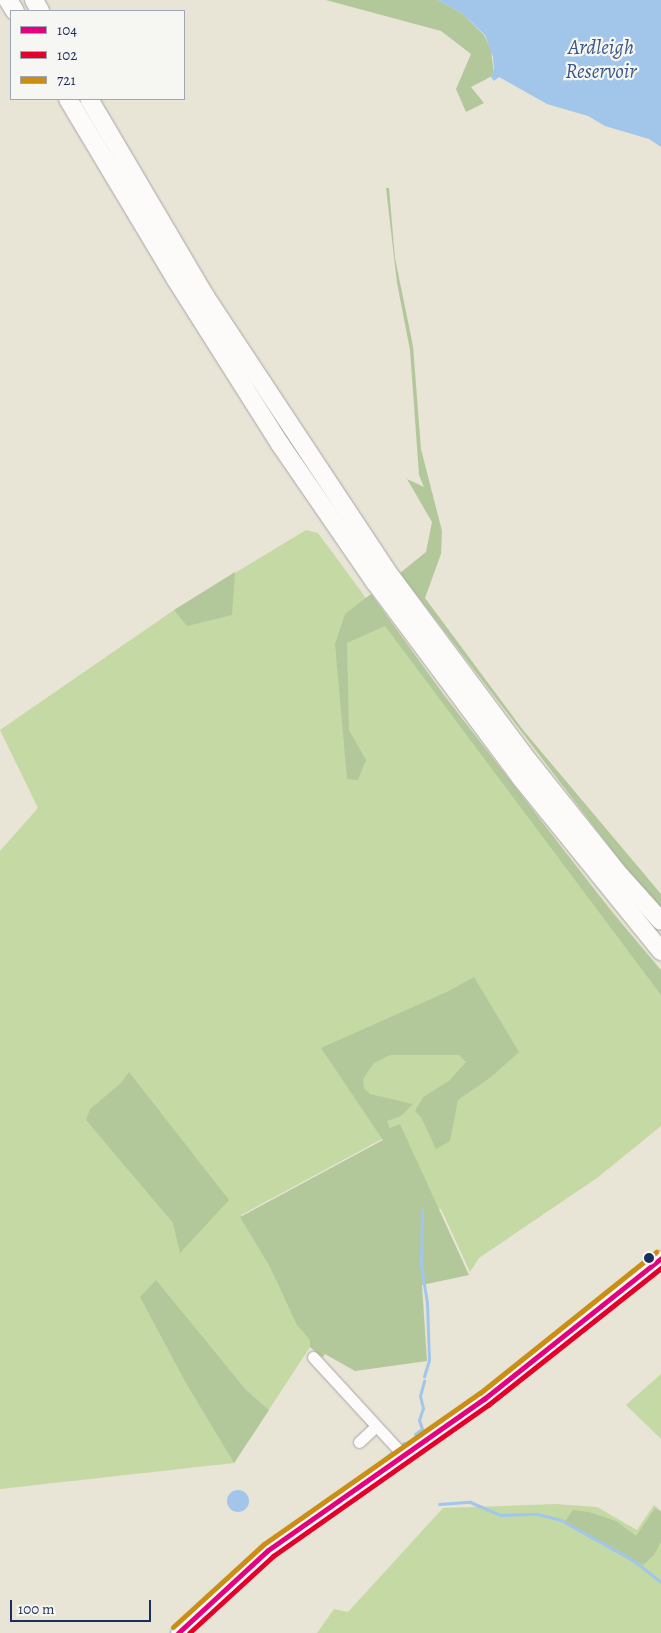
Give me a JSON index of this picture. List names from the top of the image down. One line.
{"water":["Ardleigh Reservoir"],"lines":["transit line 721","transit line 104","transit line 102"],"legend":["104","102","721"],"scale_bar":"100 m"}
